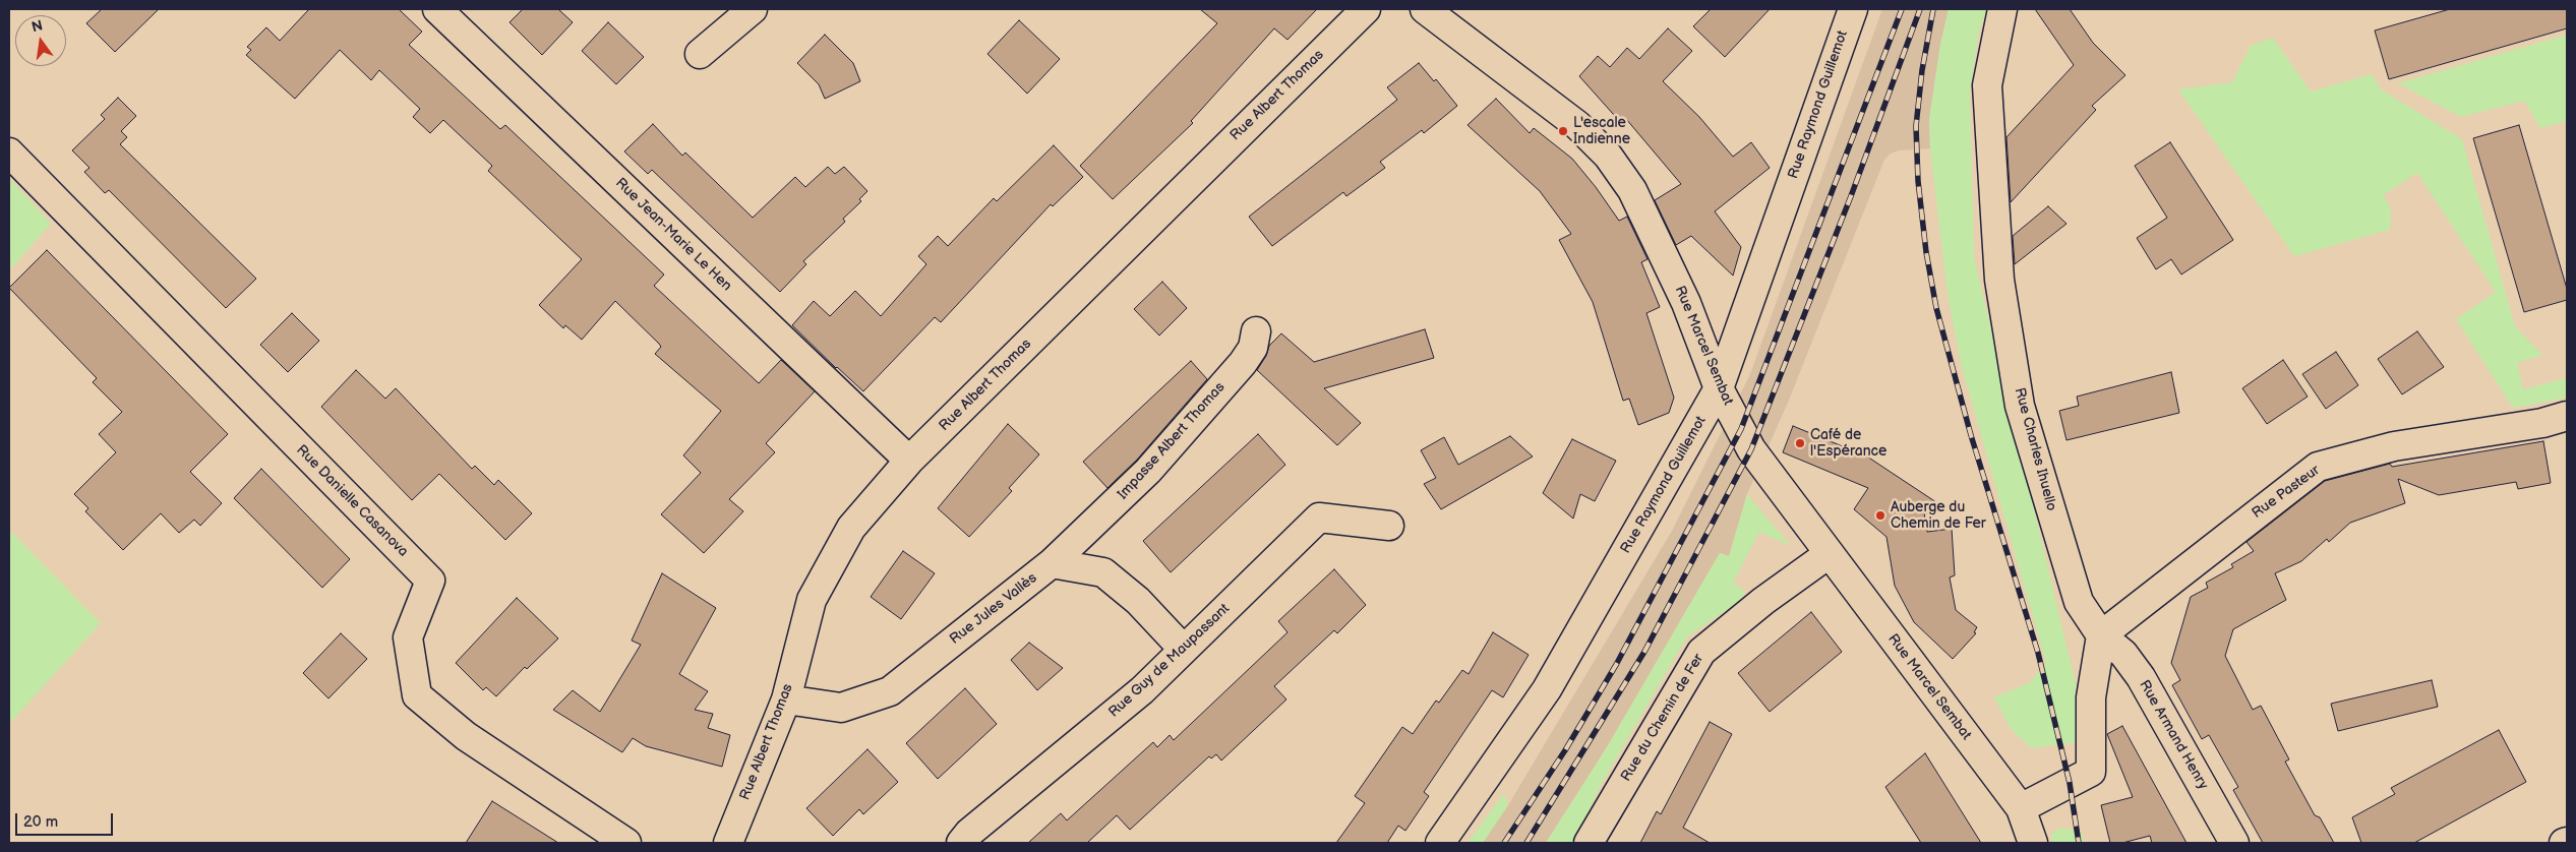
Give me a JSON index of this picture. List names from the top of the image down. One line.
{"streets":{"street":["Rue Albert Thomas","Rue Raymond Guillemot","Rue Jean-Marie Le Hen","Rue Marcel Sembat","Impasse Albert Thomas","Rue Charles Ihuello","Rue Pasteur","Rue Danielle Casanova","Rue Jules Vallès","Rue Guy de Maupassant","Rue du Chemin de Fer","Rue Armand Henry"]},"crossings":[["Rue Albert Thomas","Rue Jean-Marie Le Hen"],["Rue Albert Thomas","Rue Jules Vallès"],["Rue Raymond Guillemot","Rue Marcel Sembat"],["Rue Marcel Sembat","Rue du Chemin de Fer"],["Impasse Albert Thomas","Rue Jules Vallès"],["Rue Charles Ihuello","Rue Pasteur"],["Rue Charles Ihuello","Rue Armand Henry"],["Rue Pasteur","Rue Armand Henry"]],"places":["L'escale Indienne","Café de l'Espérance","Auberge du Chemin de Fer"],"scale_bar":"20 m","north":"top"}
